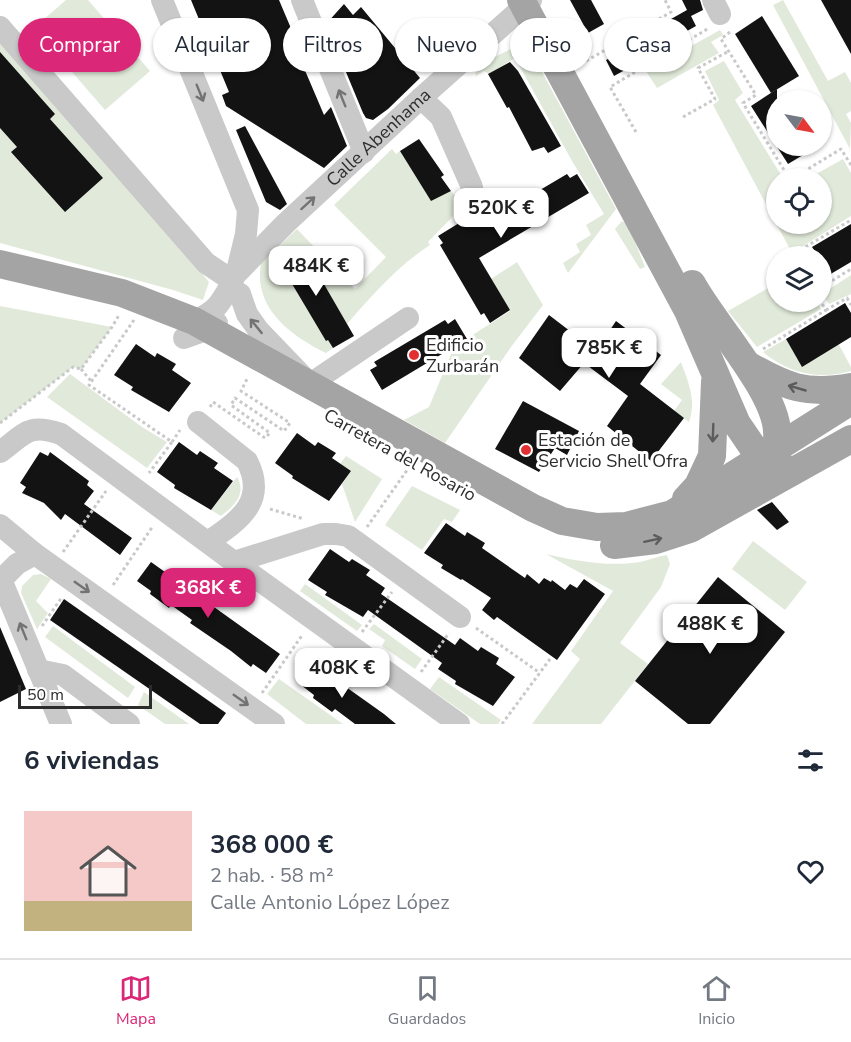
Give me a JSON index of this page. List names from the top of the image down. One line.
{"streets":{"main road":["Carretera del Rosario"],"street":["Calle Abenhama"]},"places":["Edificio Zurbarán","Estación de Servicio Shell Ofra"],"scale_bar":"50 m","north":"bottom right","page":{"chip":["Comprar","Alquilar","Filtros","Nuevo","Piso","Casa"],"price":["520K €","484K €","785K €","368K €","488K €","408K €"],"scale":"50 m","heading":"6 viviendas","list":[{"name":"368 000 €","note":"2 hab. · 58 m² · Calle Antonio López López"}],"tabs":["Mapa","Guardados","Inicio"]}}
